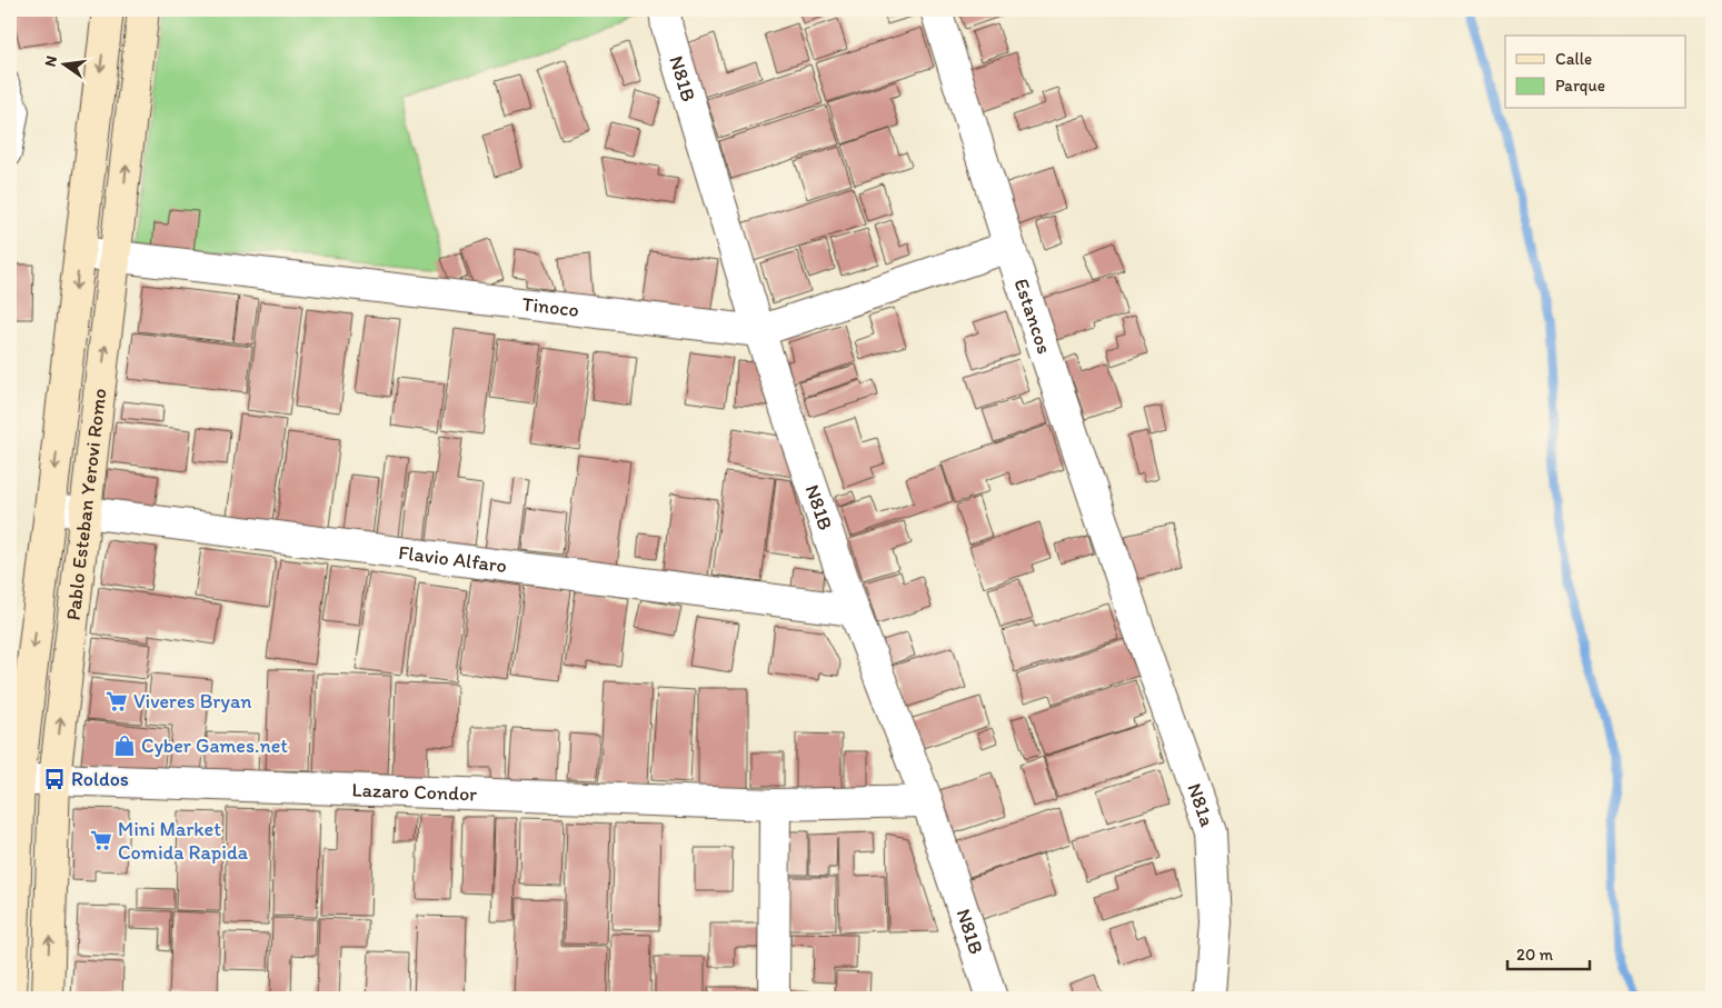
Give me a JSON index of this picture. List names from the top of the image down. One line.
{"streets":{"main road":["Pablo Esteban Yerovi Romo"],"street":["N81B","Tinoco","Estancos","Flavio Alfaro","Lazaro Condor","N81a"]},"crossings":[["N81B","Tinoco"],["N81B","Flavio Alfaro"],["N81B","Lazaro Condor"],["Tinoco","Estancos"],["Tinoco","Pablo Esteban Yerovi Romo"],["Estancos","N81a"],["Pablo Esteban Yerovi Romo","Flavio Alfaro"],["Pablo Esteban Yerovi Romo","Lazaro Condor"]],"places":{"supermarket":["Viveres Bryan","Mini Market Comida Rapida"],"shop":["Cyber Games.net"],"bus stop":["Roldos"]},"legend":["Calle","Parque"],"scale_bar":"20 m","north":"left"}
